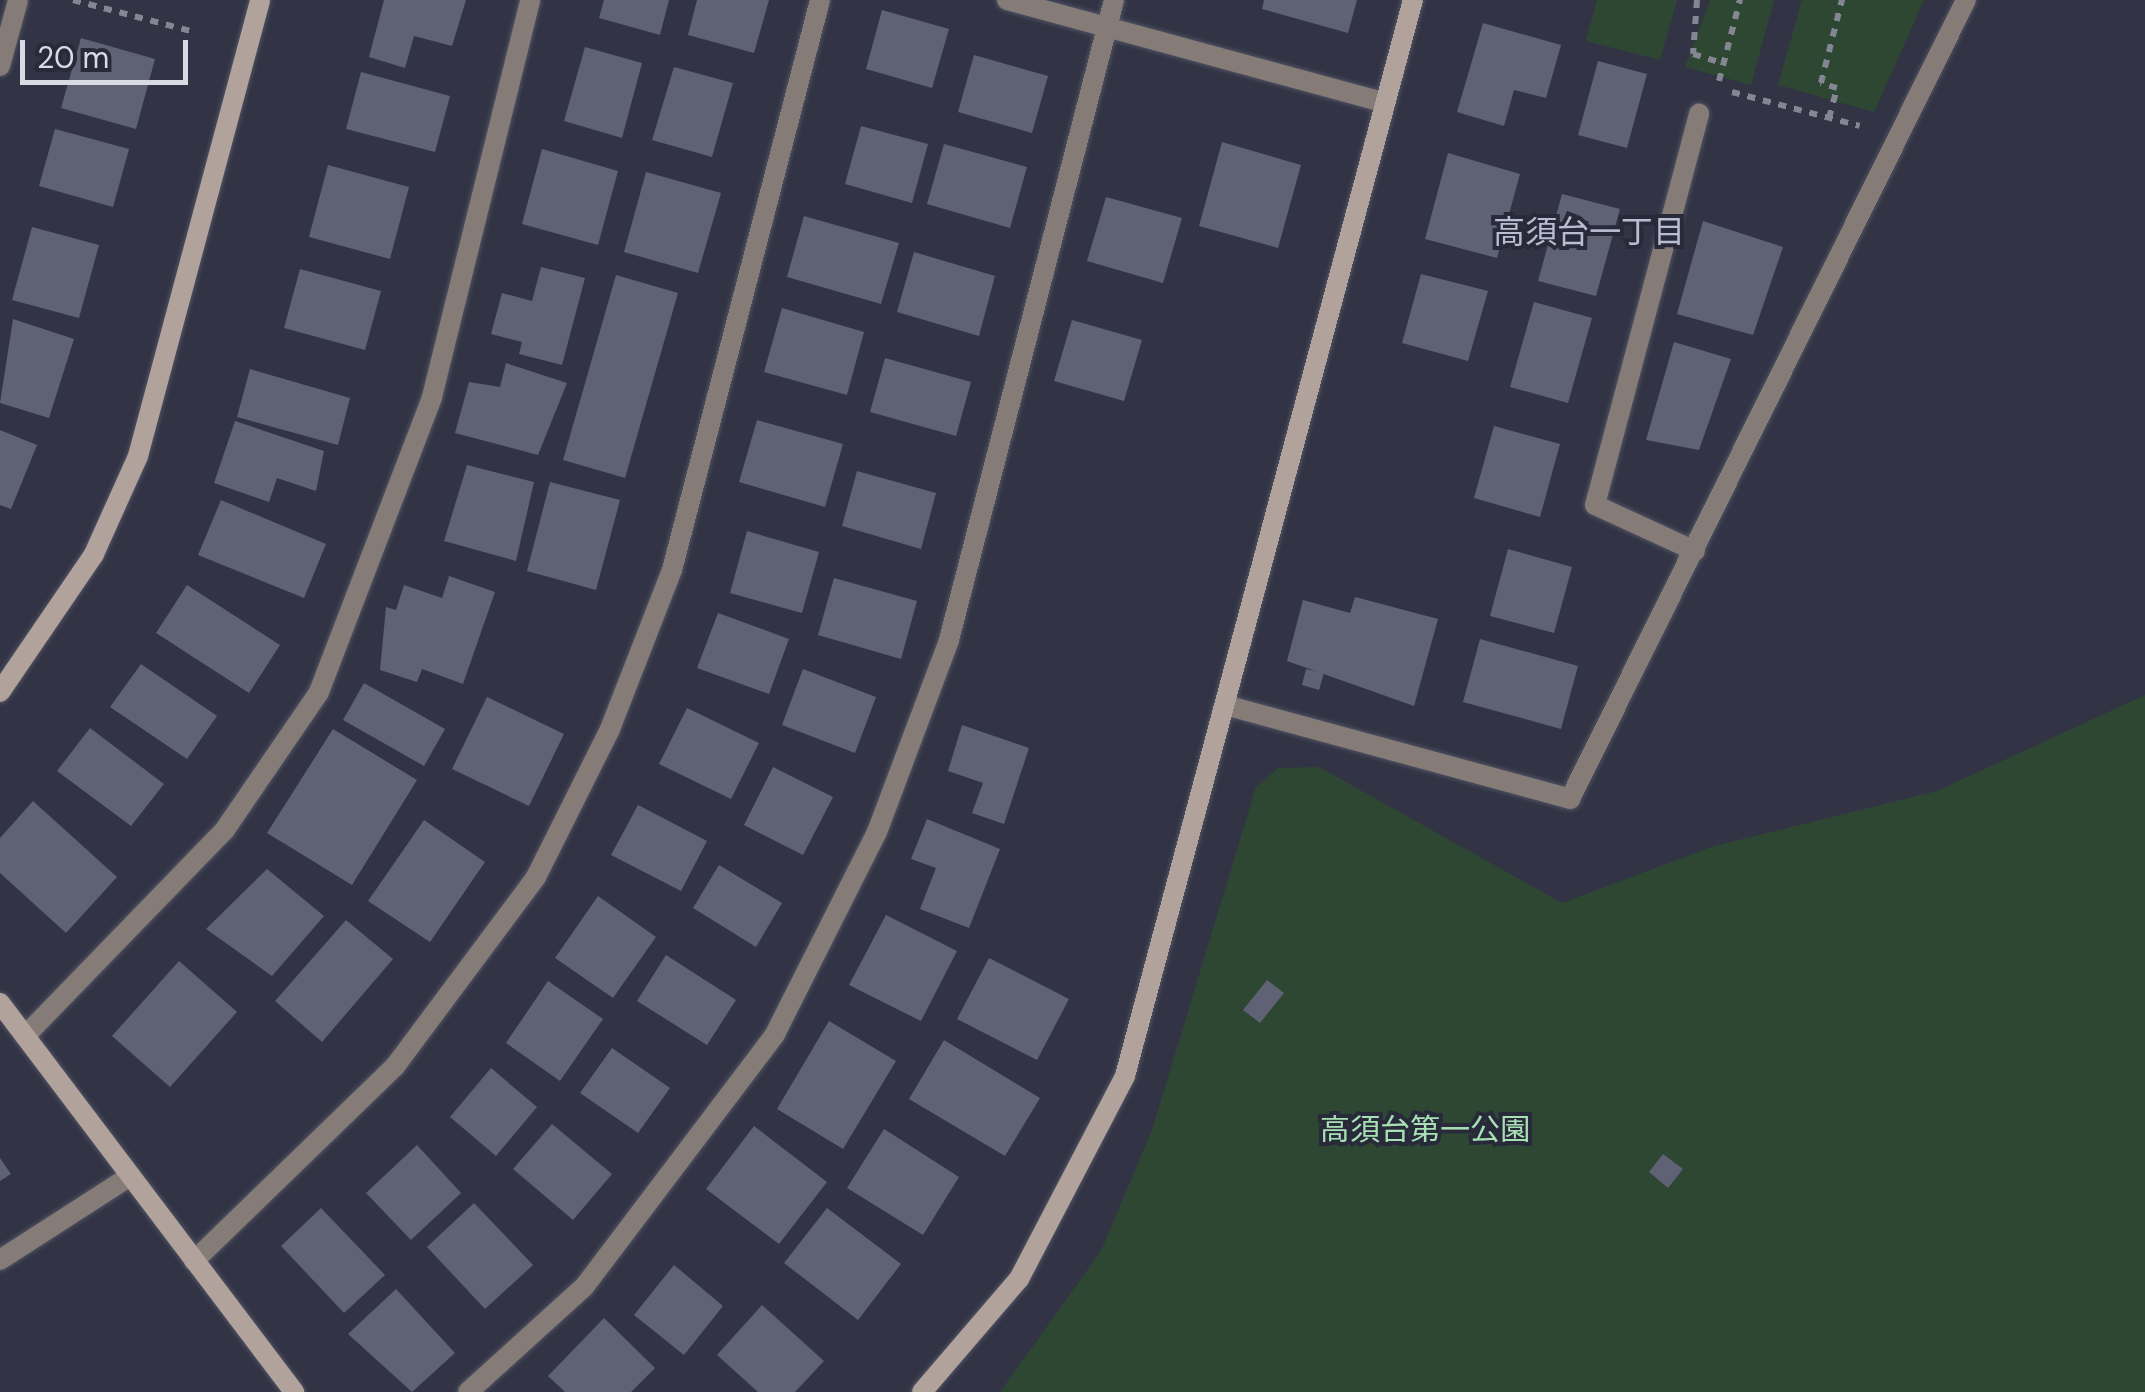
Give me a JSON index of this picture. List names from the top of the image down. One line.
{"districts":["高須台一丁目"],"parks":["高須台第一公園"],"scale_bar":"20 m"}
